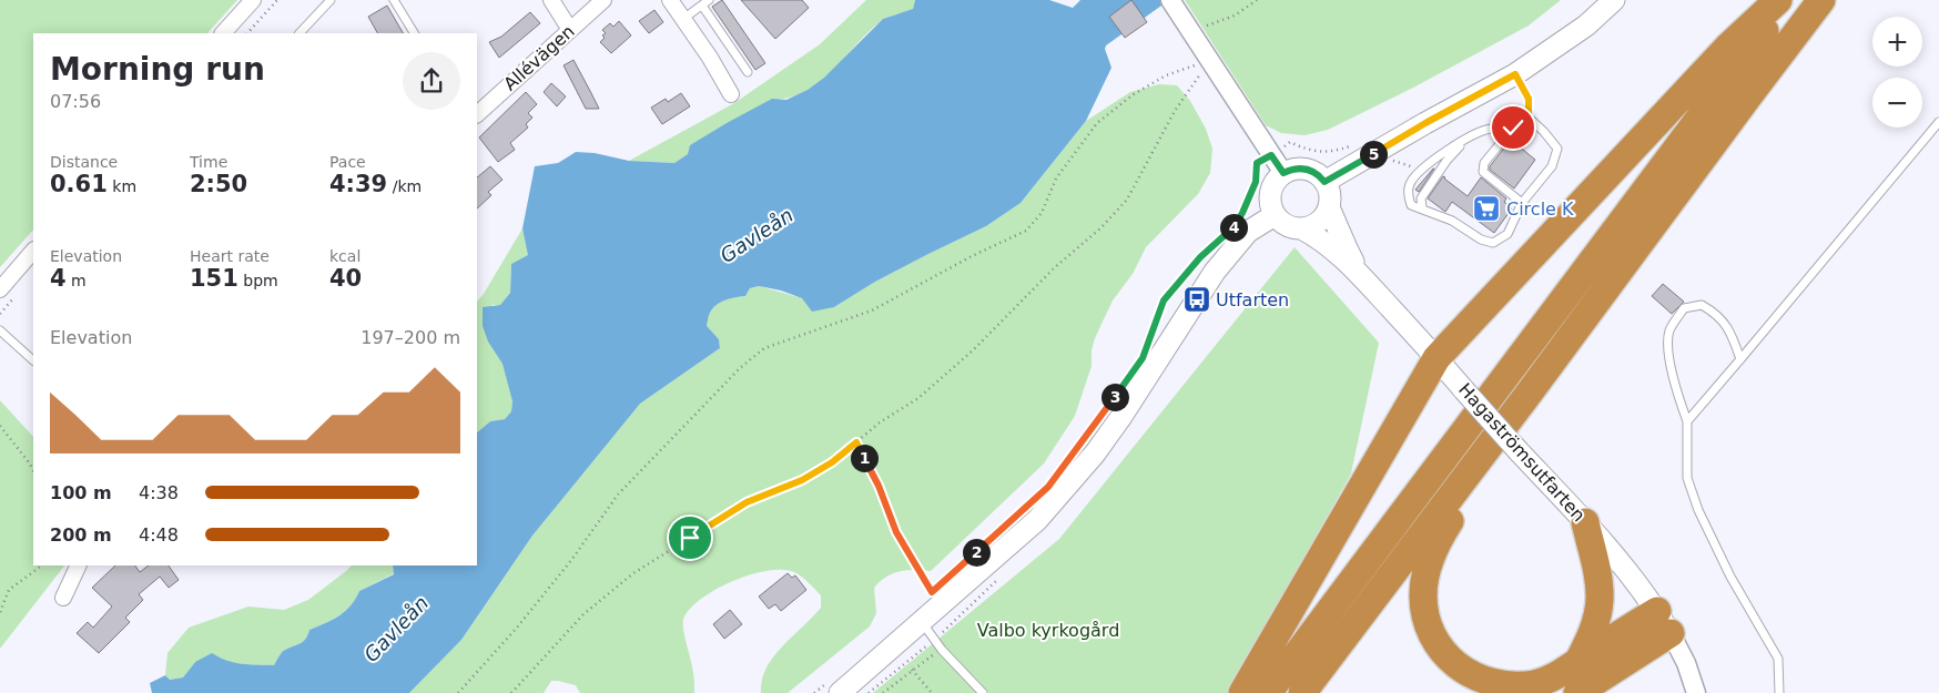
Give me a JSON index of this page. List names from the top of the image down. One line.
{"streets":{"main road":["Hagaströmsutfarten"],"street":["Allévägen"]},"water":["Gavleån"],"parks":["Valbo kyrkogård"],"places":{"supermarket":["Circle K"],"bus stop":["Utfarten"]},"page":{"map_buttons":["+","−"],"heading":["Morning run","07:56"],"stats":[["Distance","0.61 km"],["Time","2:50"],["Pace","4:39 /km"],["Elevation","4 m"],["Heart rate","151 bpm"],["kcal","40"]],"pins":["5","4","3","1","2"],"chart":["Elevation","197–200 m"],"list":[{"name":"100 m","note":"4:38"},{"name":"200 m","note":"4:48"}]}}
